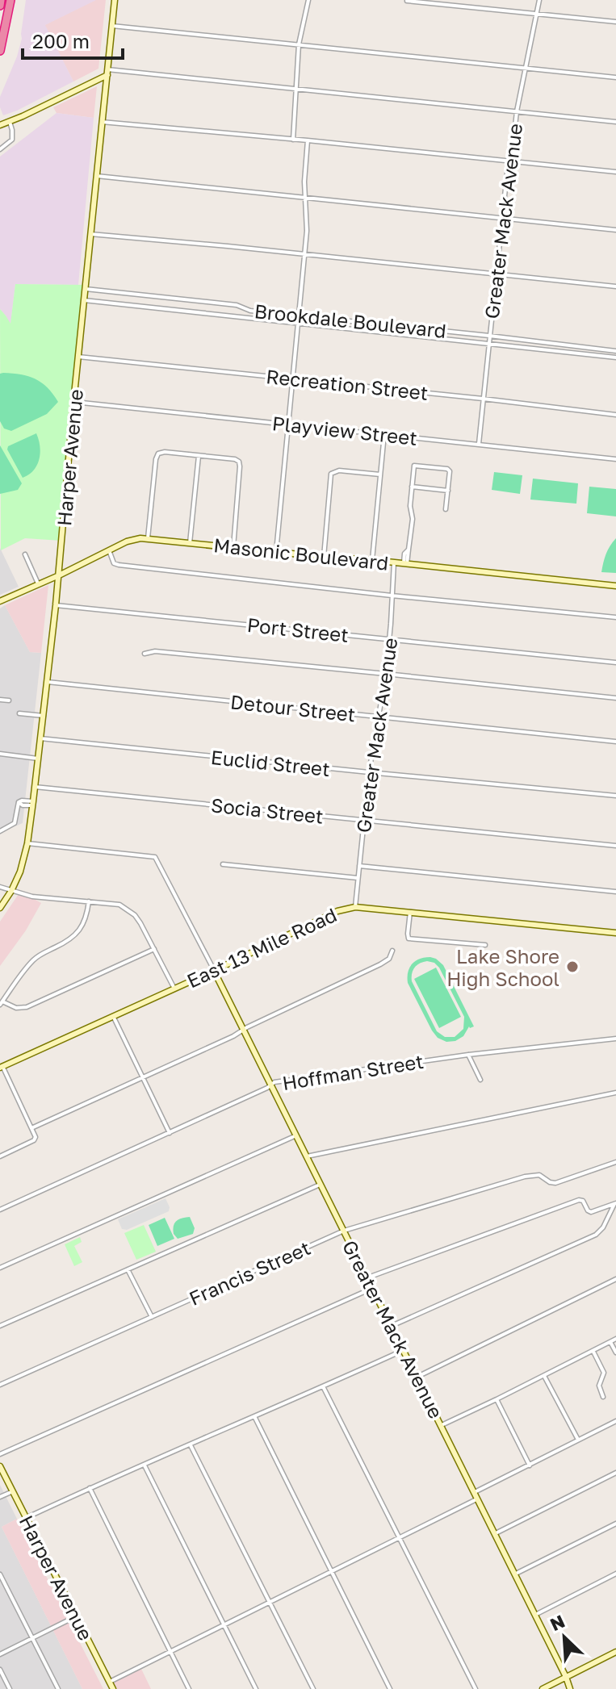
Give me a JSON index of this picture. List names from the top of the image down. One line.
{"streets":{"main road":["Greater Mack Avenue","Harper Avenue","Masonic Boulevard","East 13 Mile Road"],"street":["Brookdale Boulevard","Recreation Street","Playview Street","Port Street","Detour Street","Euclid Street","Socia Street","Hoffman Street","Francis Street"]},"crossings":[["Greater Mack Avenue","Brookdale Boulevard"],["Greater Mack Avenue","Recreation Street"],["Greater Mack Avenue","Playview Street"],["Greater Mack Avenue","Masonic Boulevard"],["Greater Mack Avenue","Port Street"],["Greater Mack Avenue","Detour Street"],["Greater Mack Avenue","Euclid Street"],["Greater Mack Avenue","Socia Street"],["Greater Mack Avenue","East 13 Mile Road"],["Greater Mack Avenue","Hoffman Street"],["Greater Mack Avenue","Francis Street"],["Brookdale Boulevard","Harper Avenue"],["Recreation Street","Harper Avenue"],["Playview Street","Harper Avenue"],["Harper Avenue","Masonic Boulevard"],["Harper Avenue","Port Street"],["Harper Avenue","Detour Street"],["Harper Avenue","Euclid Street"],["Harper Avenue","Socia Street"]],"places":["Lake Shore High School"],"scale_bar":"200 m","north":"top left"}
